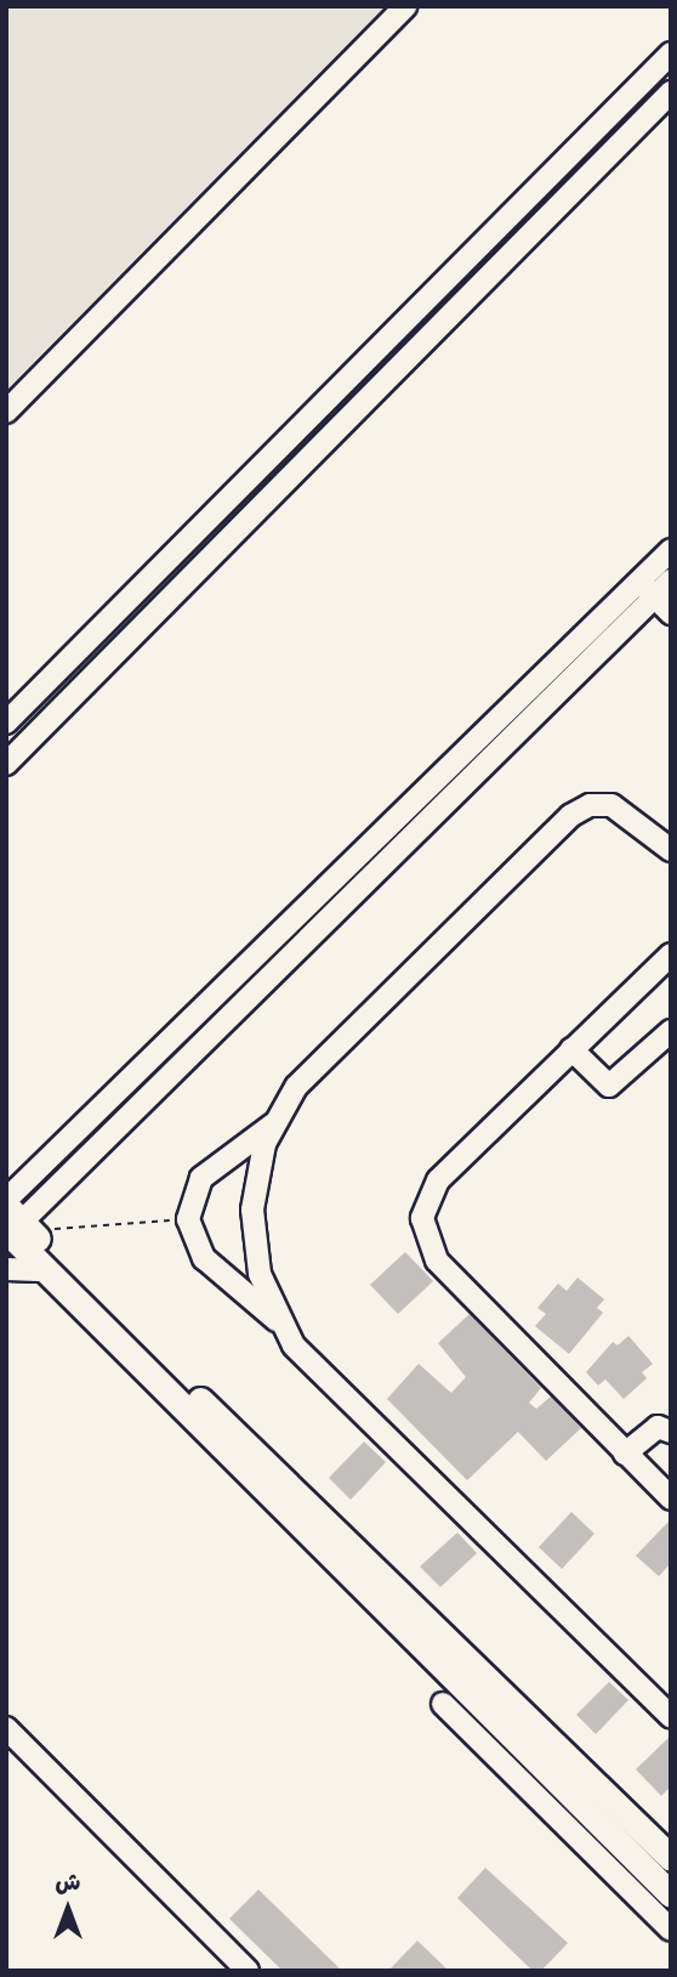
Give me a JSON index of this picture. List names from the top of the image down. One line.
{"north":"top"}
